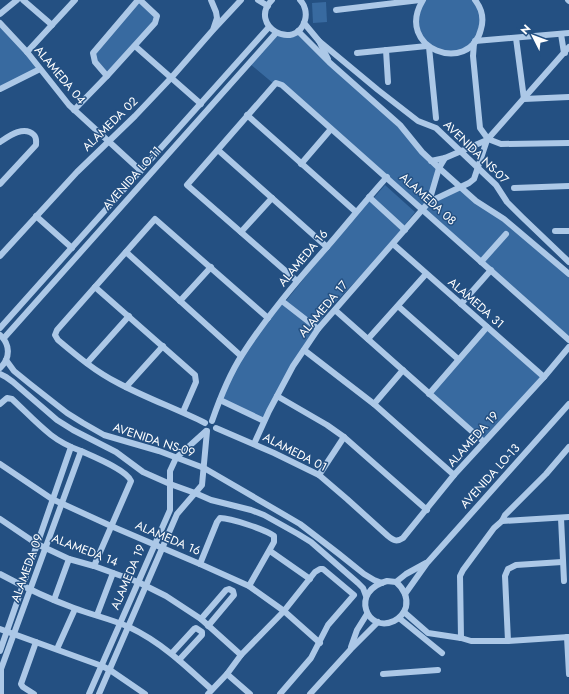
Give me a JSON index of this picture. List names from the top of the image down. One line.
{"streets":{"street":["ALAMEDA 04","ALAMEDA 02","AVENIDA NS-07","AVENIDA LO-11","ALAMEDA 08","ALAMEDA 16","ALAMEDA 31","ALAMEDA 17","ALAMEDA 19","AVENIDA NS-09","ALAMEDA 01","AVENIDA LO-13","ALAMEDA 14","ALAMEDA 09"]},"crossings":[["ALAMEDA 04","ALAMEDA 02"],["ALAMEDA 04","AVENIDA LO-11"],["ALAMEDA 08","ALAMEDA 16"],["ALAMEDA 08","ALAMEDA 17"],["ALAMEDA 16","ALAMEDA 19"],["ALAMEDA 16","ALAMEDA 01"],["ALAMEDA 16","ALAMEDA 09"],["ALAMEDA 31","ALAMEDA 17"],["ALAMEDA 31","ALAMEDA 19"],["ALAMEDA 17","ALAMEDA 01"],["ALAMEDA 19","AVENIDA NS-09"],["ALAMEDA 19","ALAMEDA 01"],["ALAMEDA 19","ALAMEDA 14"],["AVENIDA NS-09","AVENIDA LO-13"],["ALAMEDA 14","ALAMEDA 09"]],"north":"top left"}
